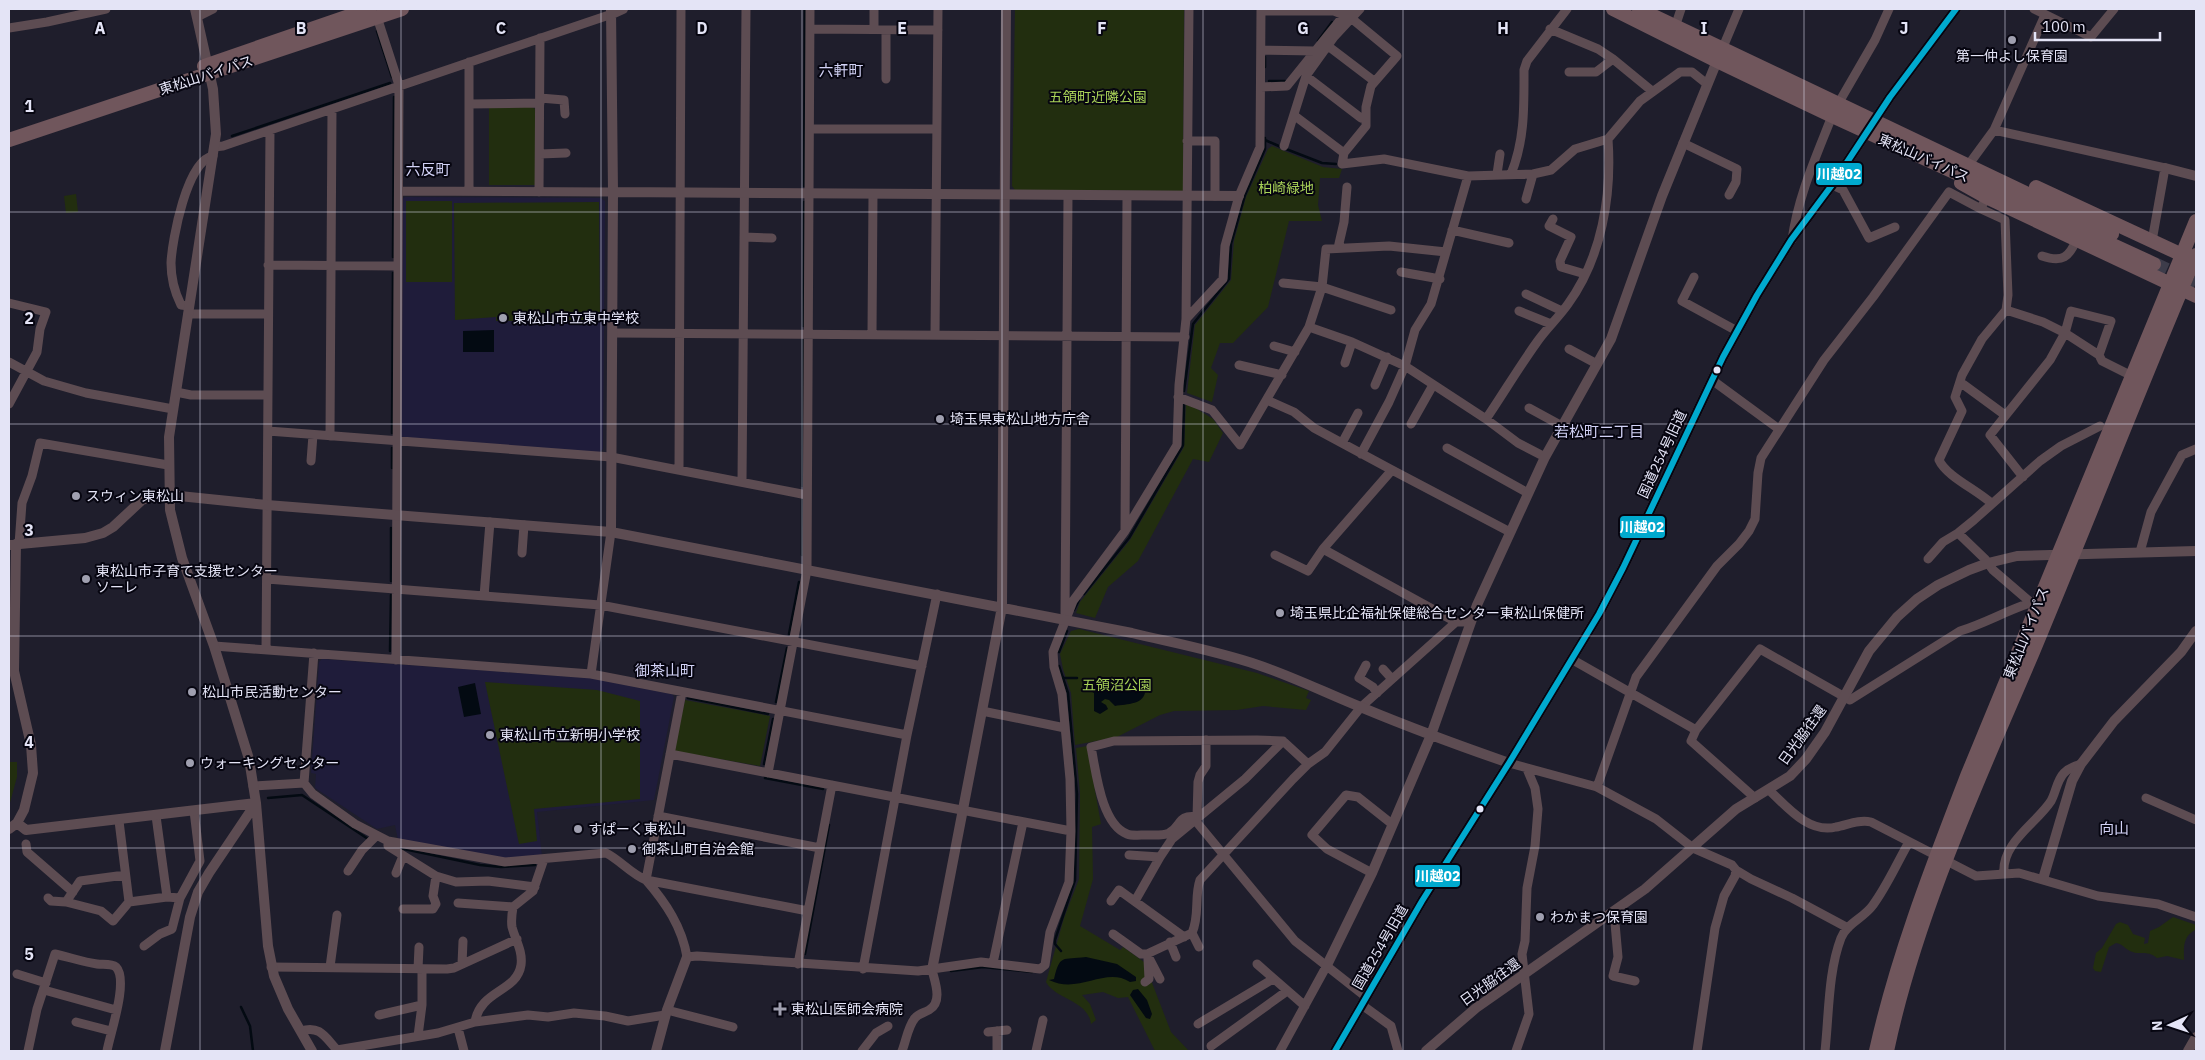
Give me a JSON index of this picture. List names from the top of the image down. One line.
{"streets":{"highway":["東松山バイパス"],"street":["国道254号旧道","日光脇往還"]},"crossings":[["東松山バイパス","国道254号旧道"],["東松山バイパス","日光脇往還"]],"districts":["六軒町","六反町","若松町二丁目","御茶山町","向山"],"parks":["五領町近隣公園","柏崎緑地","五領沼公園"],"places":{"other":["第一仲よし保育園","東松山市立東中学校","埼玉県東松山地方庁舎","スウィン東松山","東松山市子育て支援センター ソーレ","埼玉県比企福祉保健総合センター東松山保健所","松山市民活動センター","東松山市立新明小学校","ウォーキングセンター","すぱーく東松山","御茶山町自治会館","わかまつ保育園"],"health":["東松山医師会病院"]},"lines":["transit line 川越02"],"scale_bar":"100 m","north":"left","grid":{"columns":["A","B","C","D","E","F","G","H","I","J"],"rows":["1","2","3","4","5"]}}
